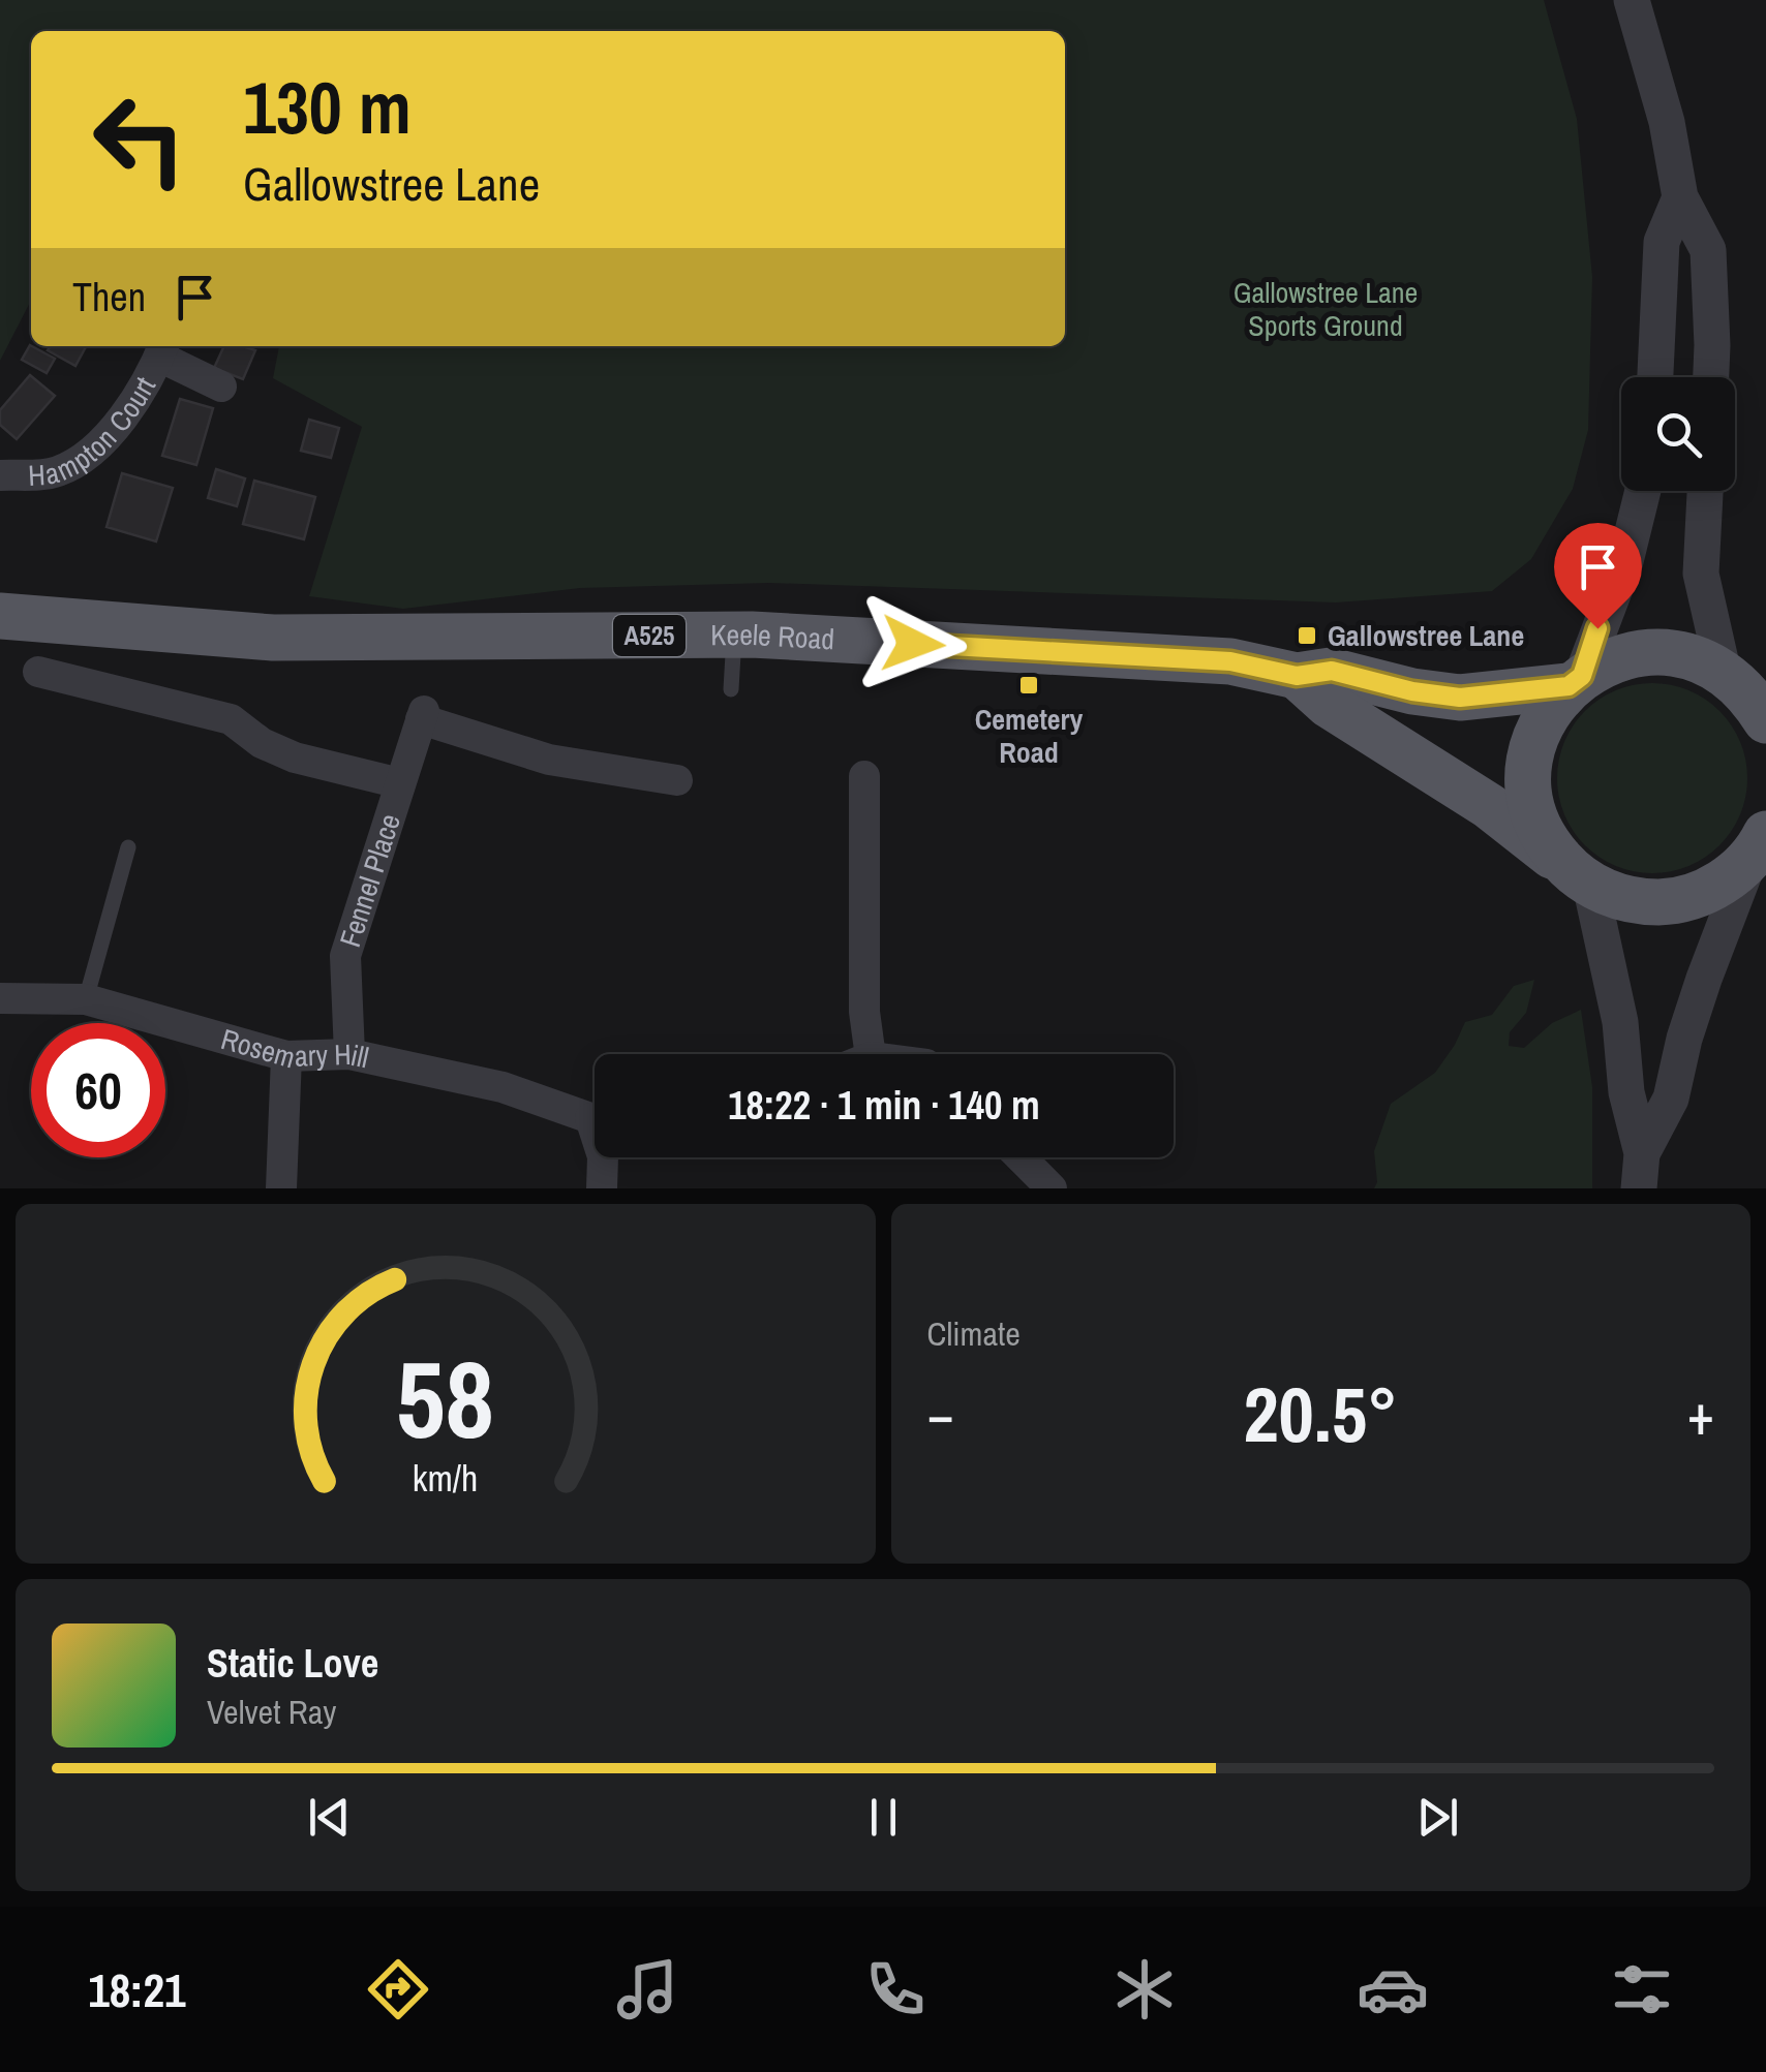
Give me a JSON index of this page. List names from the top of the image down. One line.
{"streets":{"main road":["A525","Keele Road"],"street":["Hampton Court","Fennel Place","Rosemary Hill"]},"crossings":[["Fennel Place","Rosemary Hill"]],"parks":["Gallowstree Lane Sports Ground"],"places":{"transit":["Gallowstree Lane","Cemetery Road"]},"page":{"turn":["130 m","Gallowstree Lane"],"then":"Then","limit":"60","trip":"18:22 · 1 min · 140 m","tile":"Climate","heat":["−","20.5°","+"],"song":["Static Love","Velvet Ray"],"tabs":"18:21","gauge":["58","km/h"]}}
